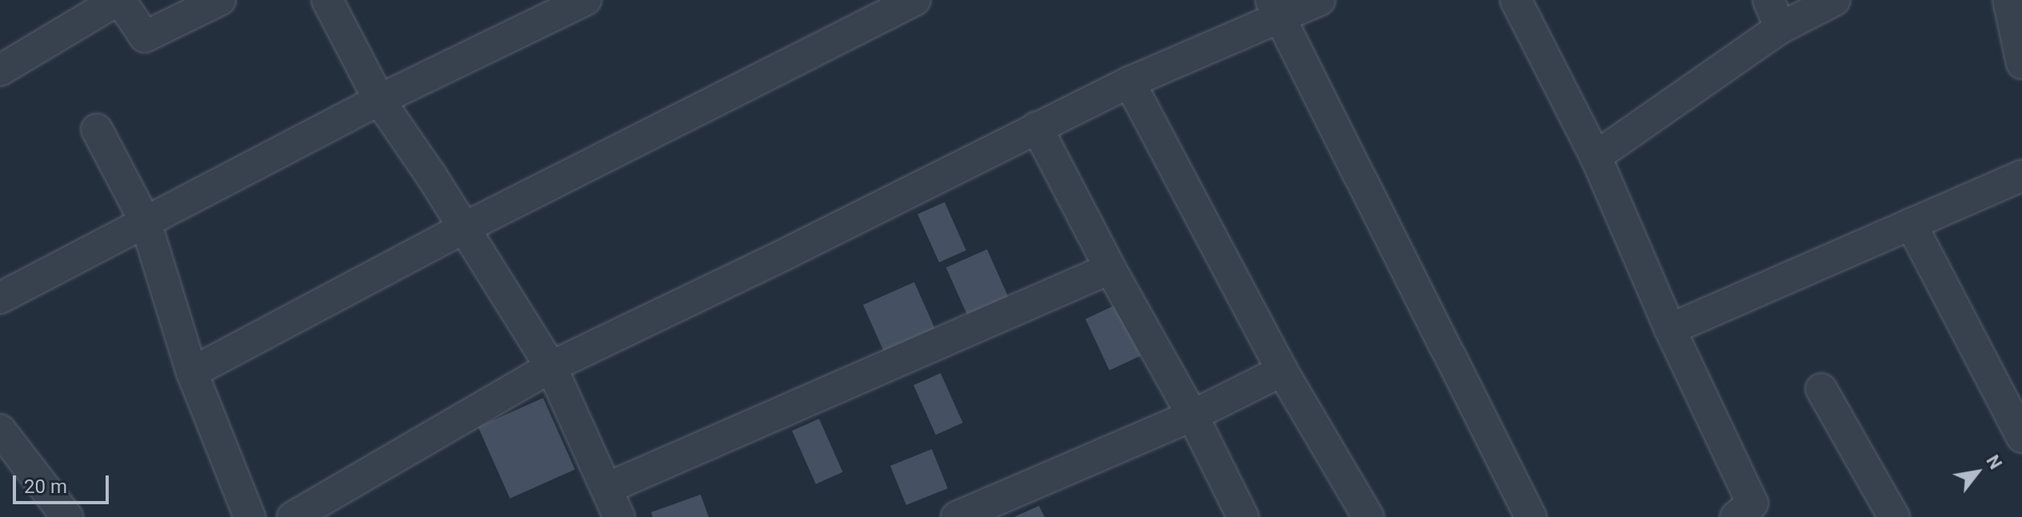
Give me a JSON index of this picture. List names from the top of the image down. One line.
{"scale_bar":"20 m","north":"top right"}
